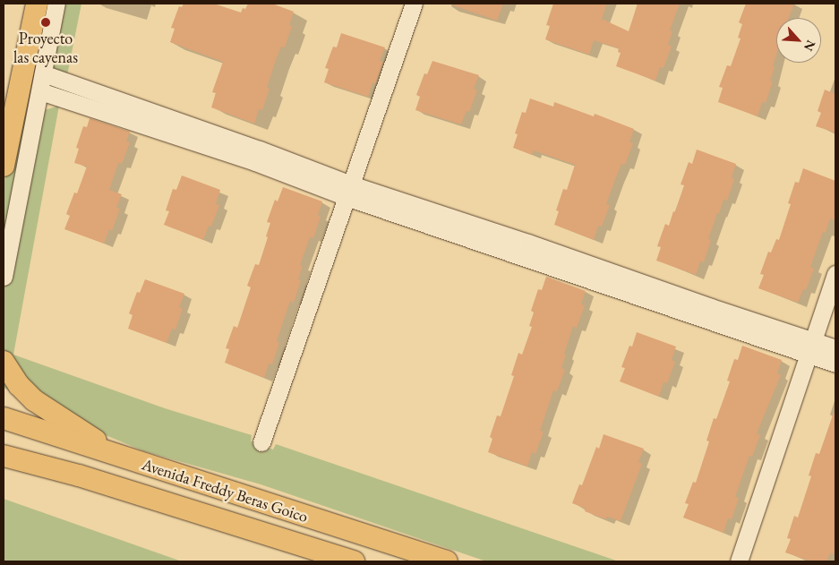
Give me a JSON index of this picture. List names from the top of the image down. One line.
{"streets":{"main road":["Avenida Freddy Beras Goico"]},"places":["Proyecto las cayenas"],"north":"bottom right"}
